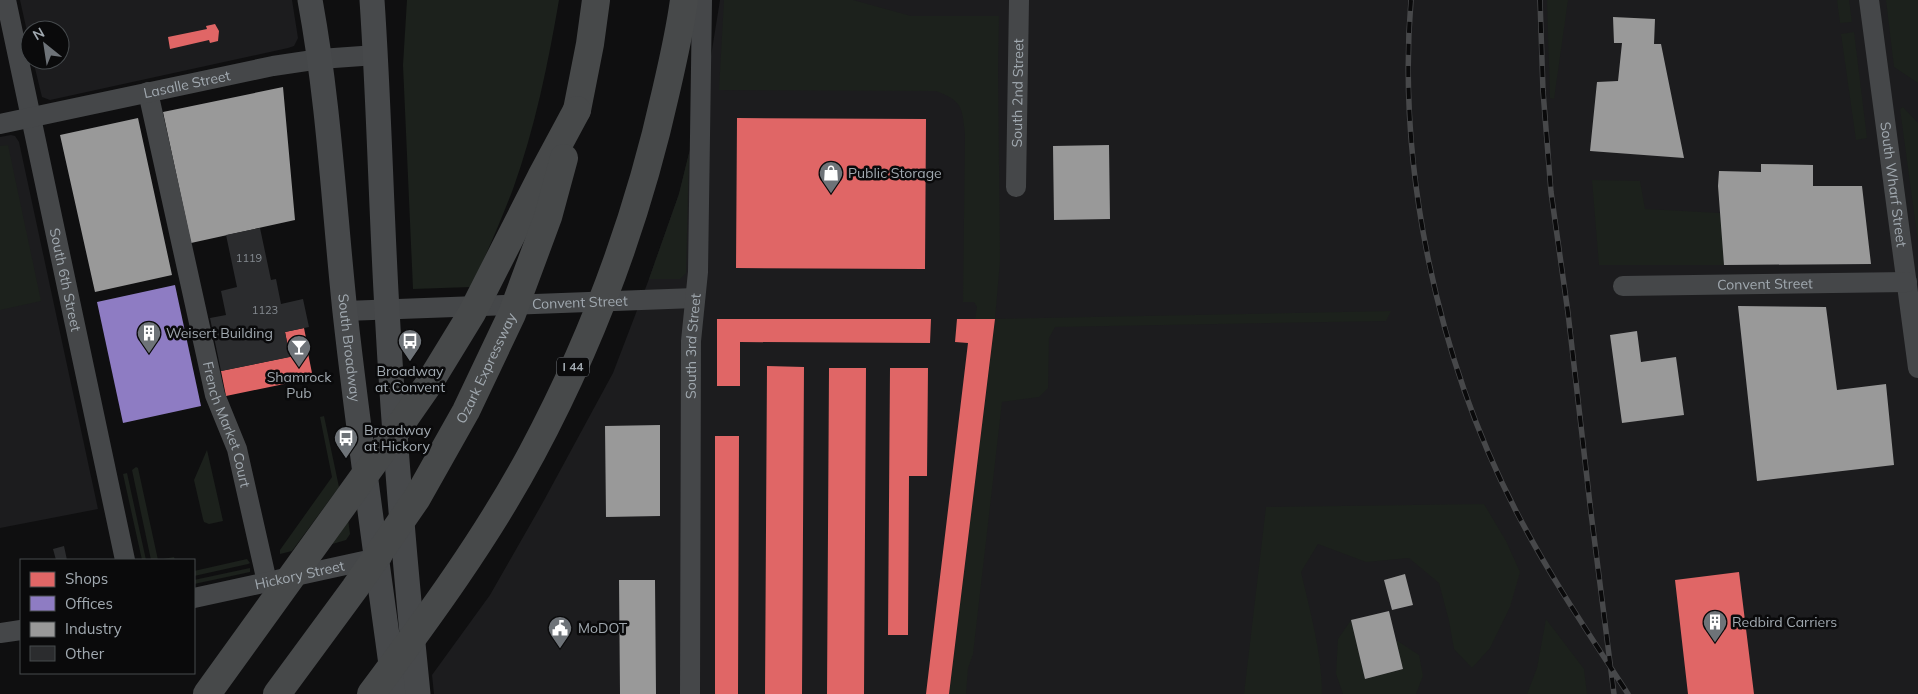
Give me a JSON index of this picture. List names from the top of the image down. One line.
{"streets":{"highway":["I 44","Ozark Expressway"],"main road":["South Broadway"],"street":["Lasalle Street","South 2nd Street","South Wharf Street","South 6th Street","Convent Street","South 3rd Street","French Market Court","Hickory Street"]},"crossings":[["Lasalle Street","South 6th Street"],["Lasalle Street","South Broadway"],["Lasalle Street","French Market Court"],["South Wharf Street","Convent Street"],["Convent Street","South Broadway"],["Convent Street","South 3rd Street"],["South Broadway","Hickory Street"],["French Market Court","Hickory Street"]],"places":{"shop":["Public Storage"],"building":["Weisert Building","Redbird Carriers"],"bus stop":["Broadway at Convent","Broadway at Hickory"],"bar":["Shamrock Pub"],"public building":["MoDOT"]},"house_numbers":["1119","1123"],"legend":["Shops","Offices","Industry","Other"],"north":"top left"}
